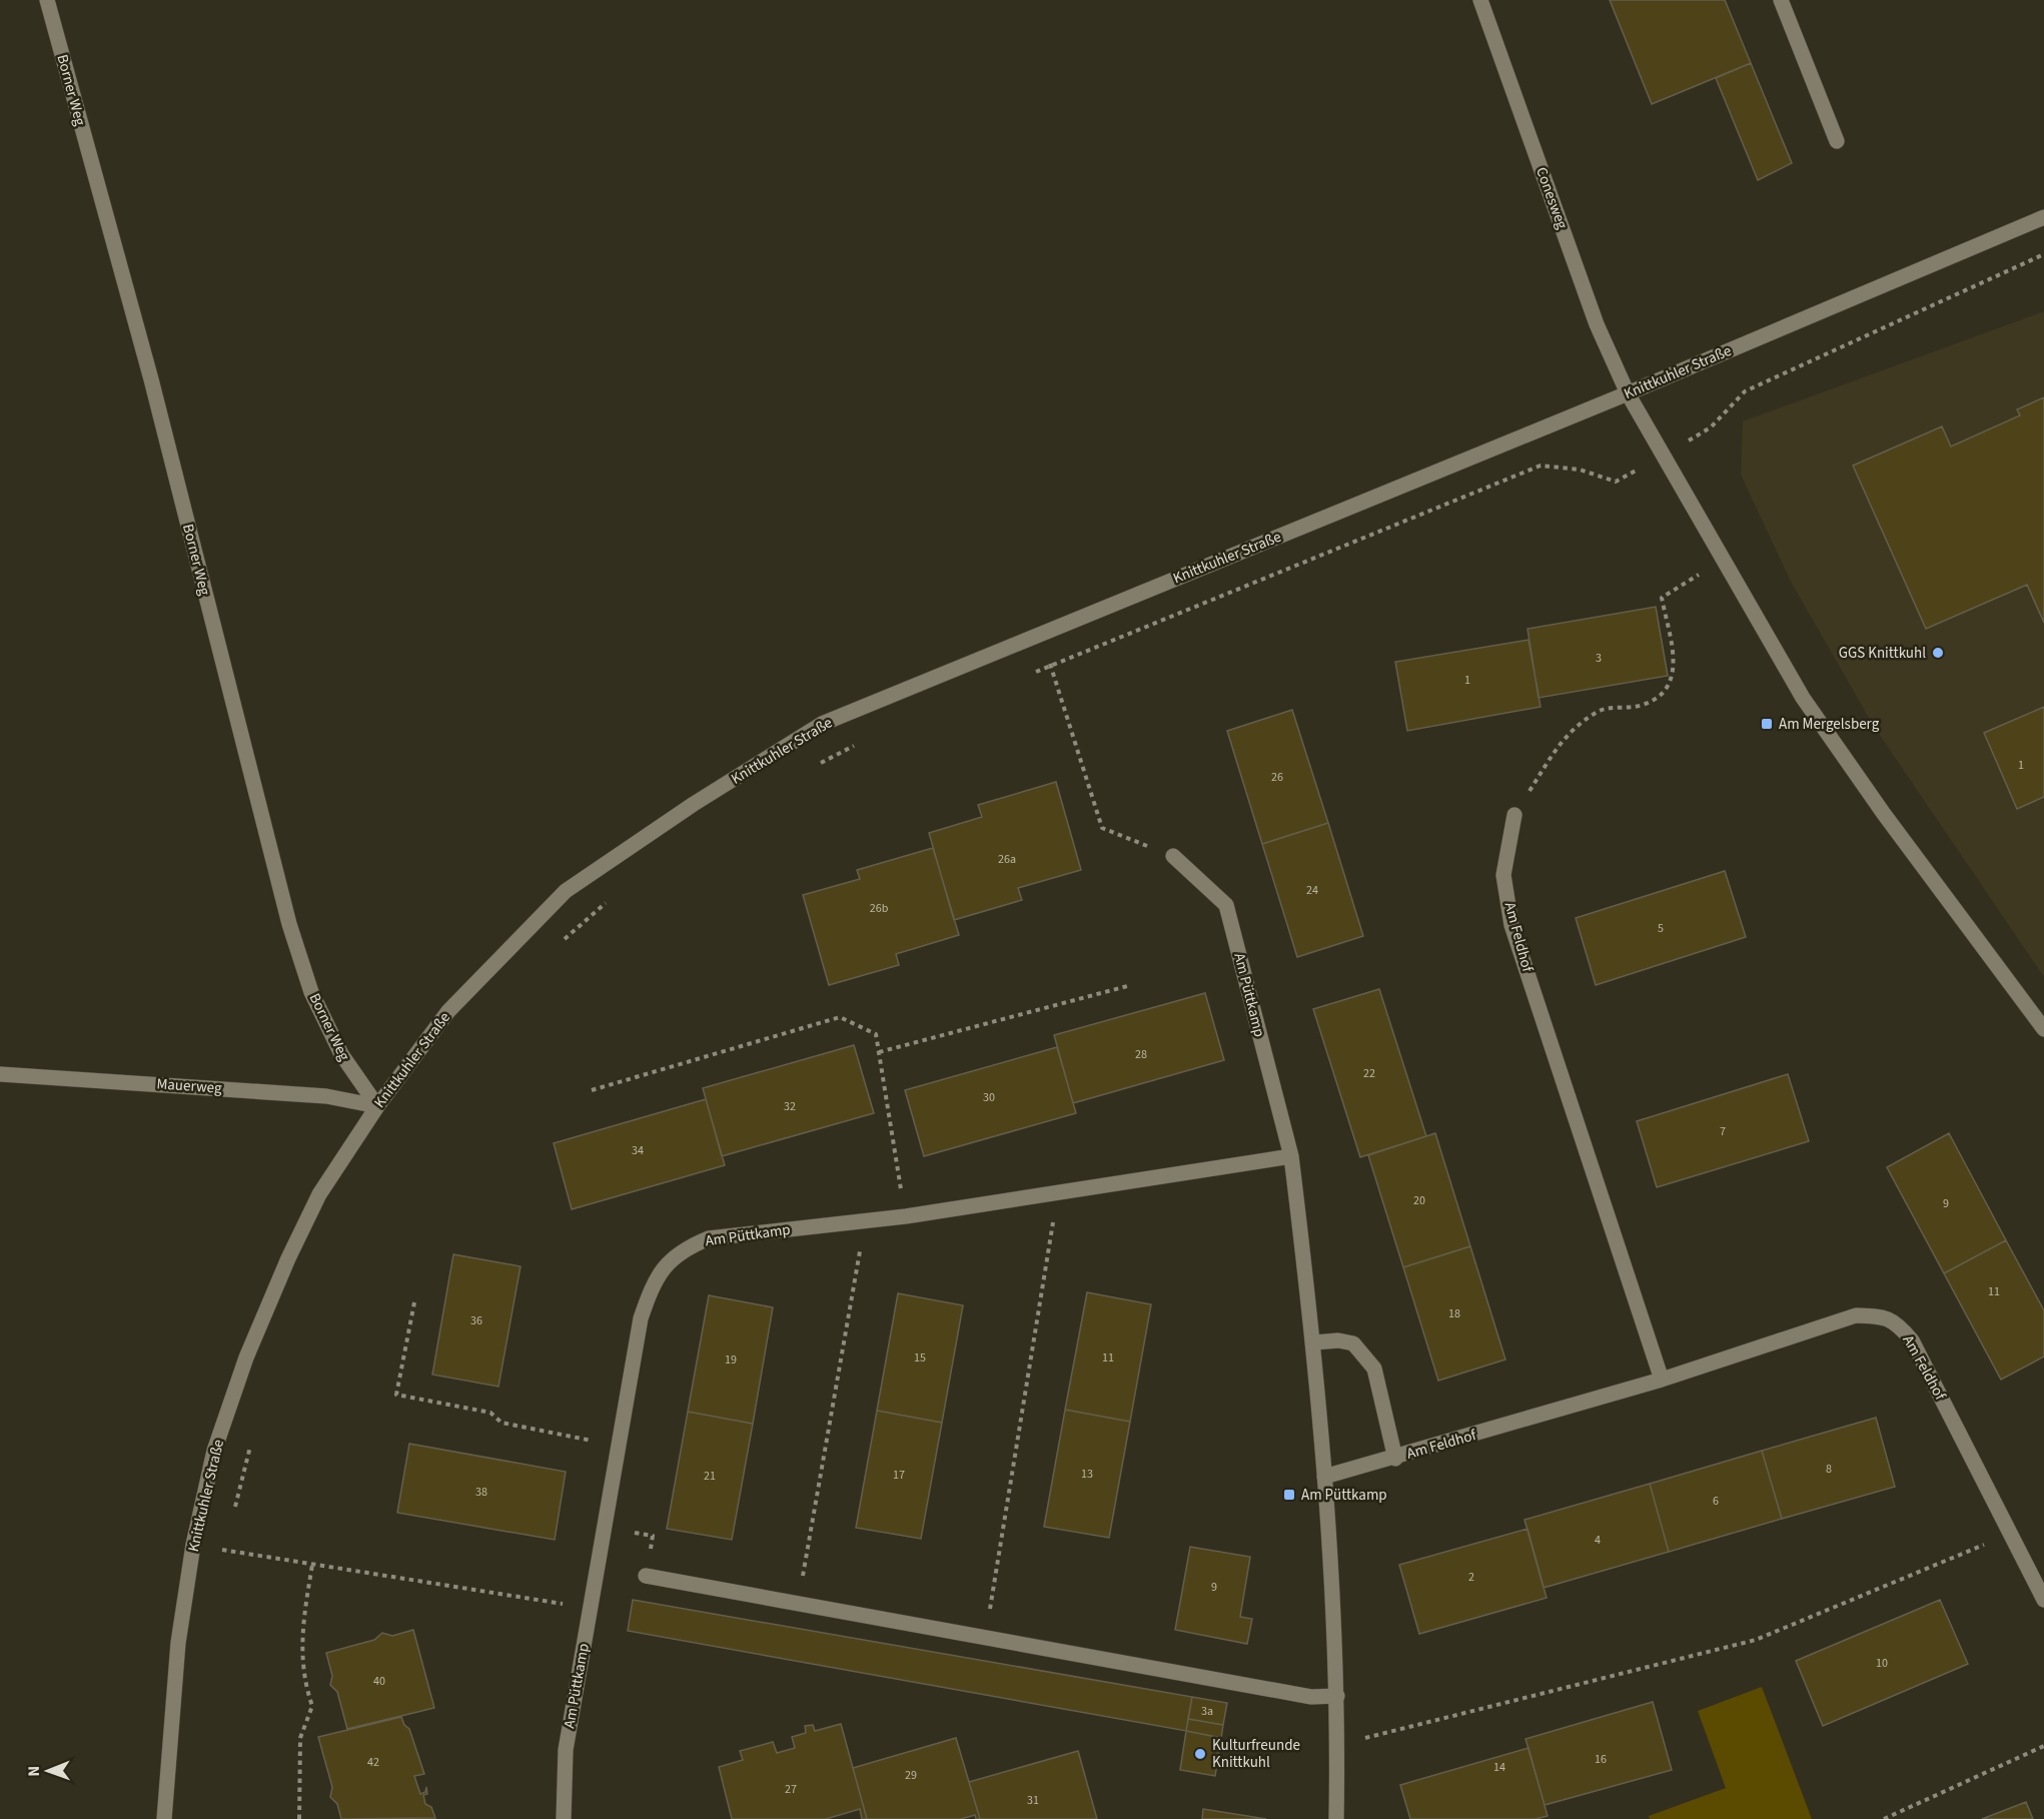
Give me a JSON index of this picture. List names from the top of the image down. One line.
{"streets":{"street":["Borner Weg","Conesweg","Knittkuhler Straße","Am Feldhof","Am Püttkamp","Mauerweg"]},"crossings":[["Borner Weg","Knittkuhler Straße"],["Borner Weg","Mauerweg"],["Conesweg","Knittkuhler Straße"],["Knittkuhler Straße","Mauerweg"],["Am Feldhof","Am Püttkamp"]],"places":{"other":["GGS Knittkuhl","Kulturfreunde Knittkuhl"],"transit":["Am Mergelsberg","Am Püttkamp"]},"house_numbers":["3","1","1","26","26a","24","26b","5","28","22","30","32","7","34","20","9","11","18","36","15","11","19","8","13","17","21","38","6","4","2","9","10","40","3a","16","42","14","29","27","31"],"north":"left"}
